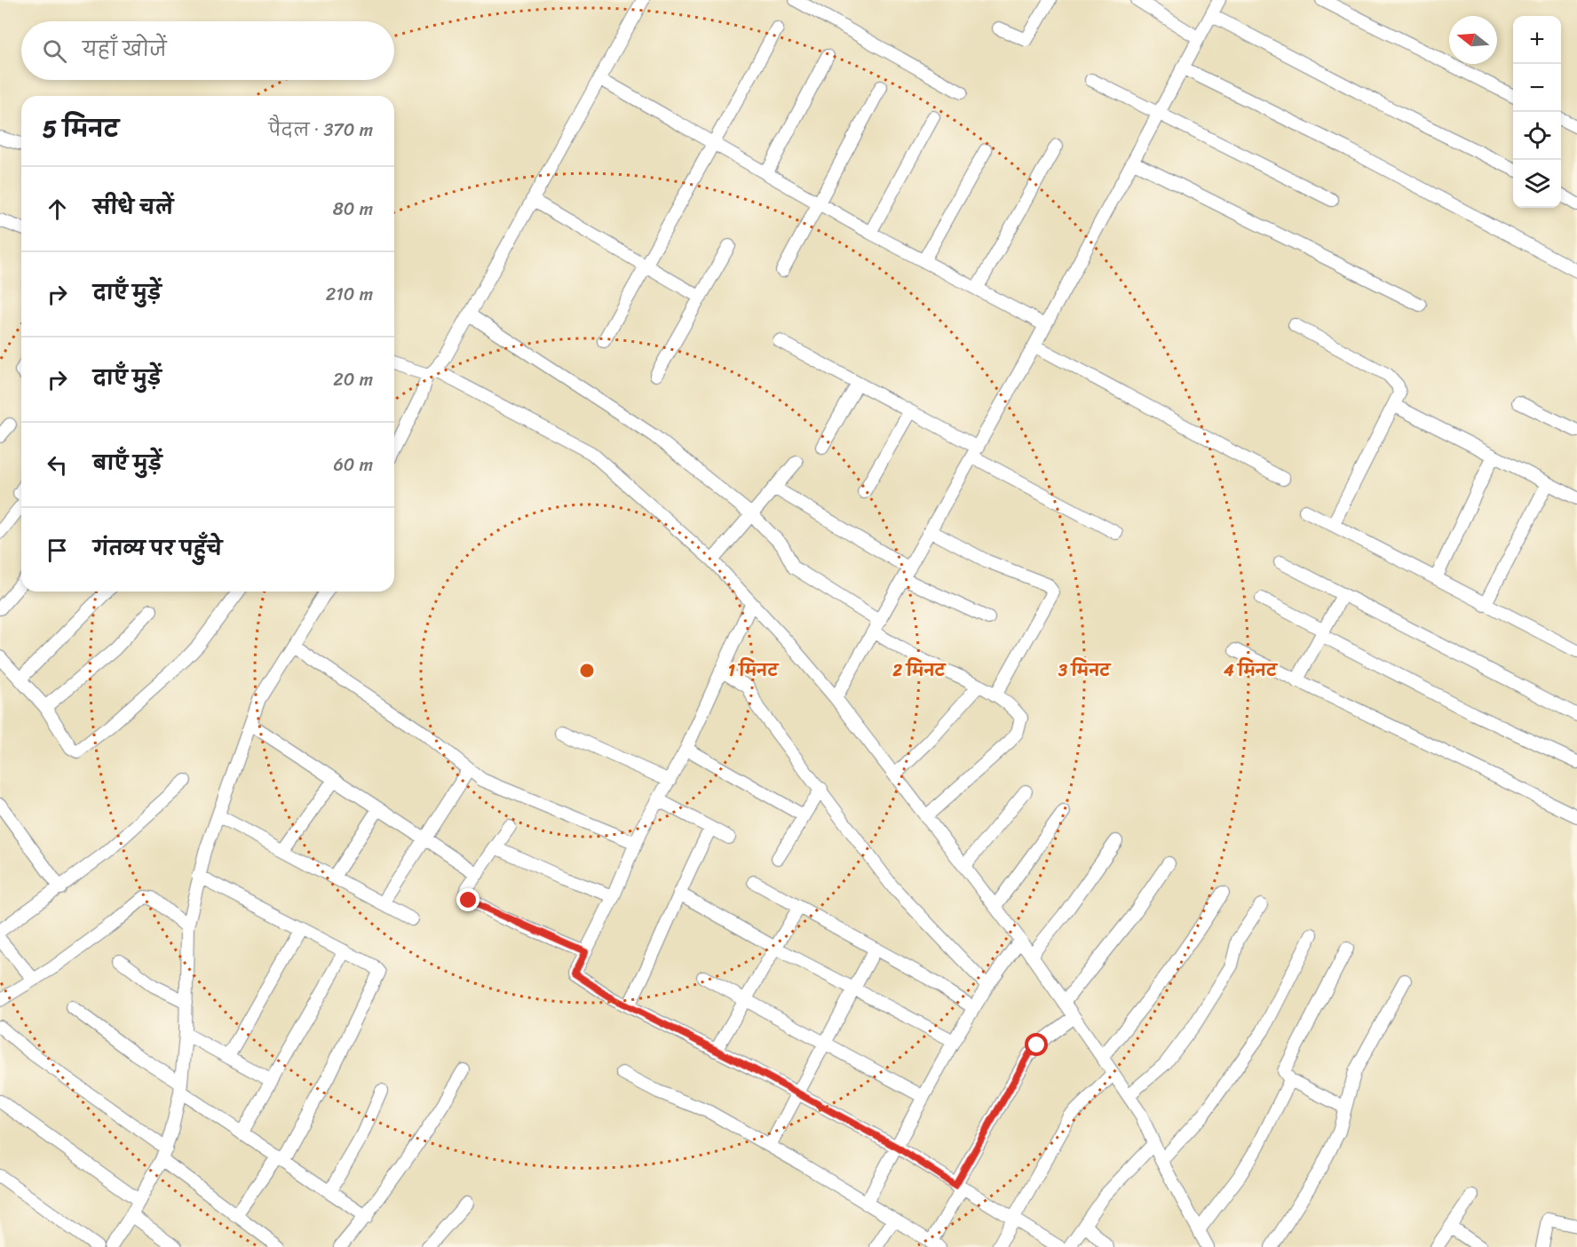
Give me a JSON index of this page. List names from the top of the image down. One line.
{"north":"left","page":{"map_buttons":["+","−"],"search":"यहाँ खोजें","heading":["5 मिनट","पैदल · 370 m"],"list":[["सीधे चलें","80 m"],["दाएँ मुड़ें","210 m"],["दाएँ मुड़ें","20 m"],["बाएँ मुड़ें","60 m"],"गंतव्य पर पहुँचे"]},"rings":["1 मिनट","2 मिनट","3 मिनट","4 मिनट"]}
